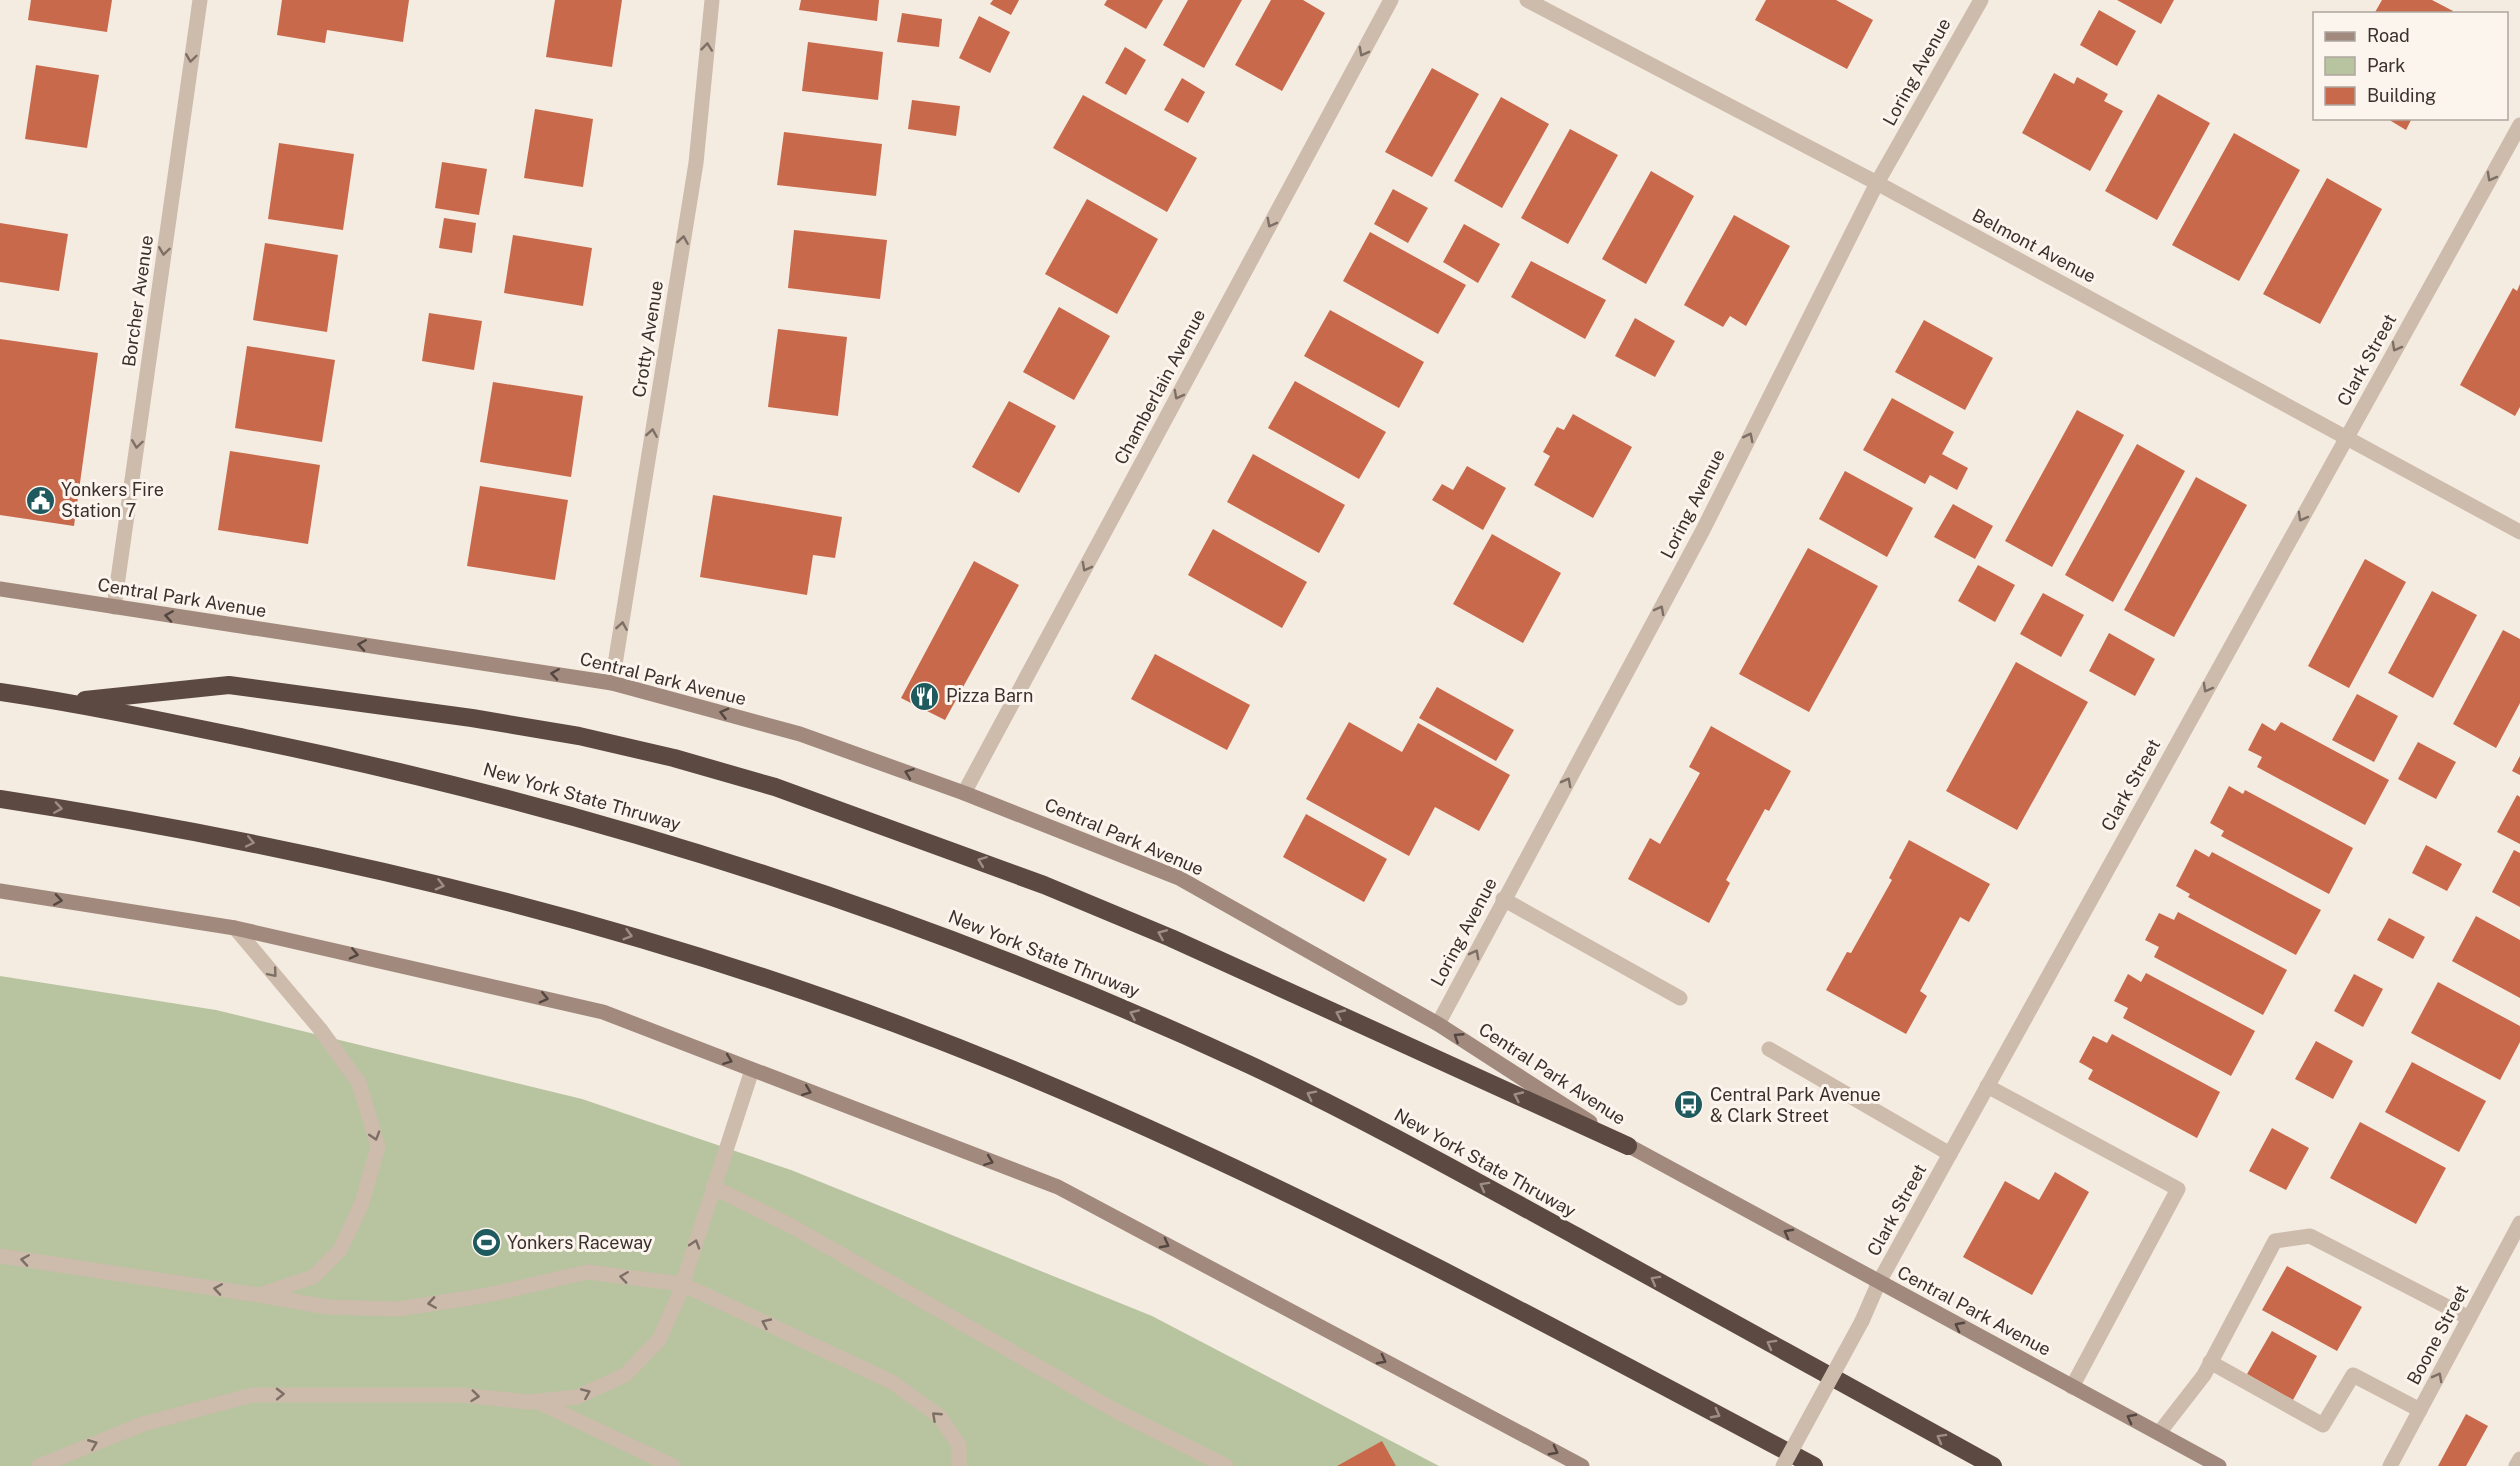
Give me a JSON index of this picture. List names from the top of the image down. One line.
{"streets":{"highway":["New York State Thruway"],"main road":["Central Park Avenue"],"street":["Loring Avenue","Belmont Avenue","Borcher Avenue","Crotty Avenue","Clark Street","Chamberlain Avenue","Boone Street"]},"crossings":[["Loring Avenue","Belmont Avenue"],["Loring Avenue","Central Park Avenue"],["Belmont Avenue","Clark Street"],["Borcher Avenue","Central Park Avenue"],["Crotty Avenue","Central Park Avenue"],["Clark Street","Central Park Avenue"],["Chamberlain Avenue","Central Park Avenue"]],"one_way":["Loring Avenue","Borcher Avenue","Crotty Avenue","Clark Street","Chamberlain Avenue","Central Park Avenue","Boone Street"],"places":{"public building":["Yonkers Fire Station 7"],"restaurant":["Pizza Barn"],"bus stop":["Central Park Avenue & Clark Street"],"sports":["Yonkers Raceway"]},"legend":["Road","Park","Building"]}
